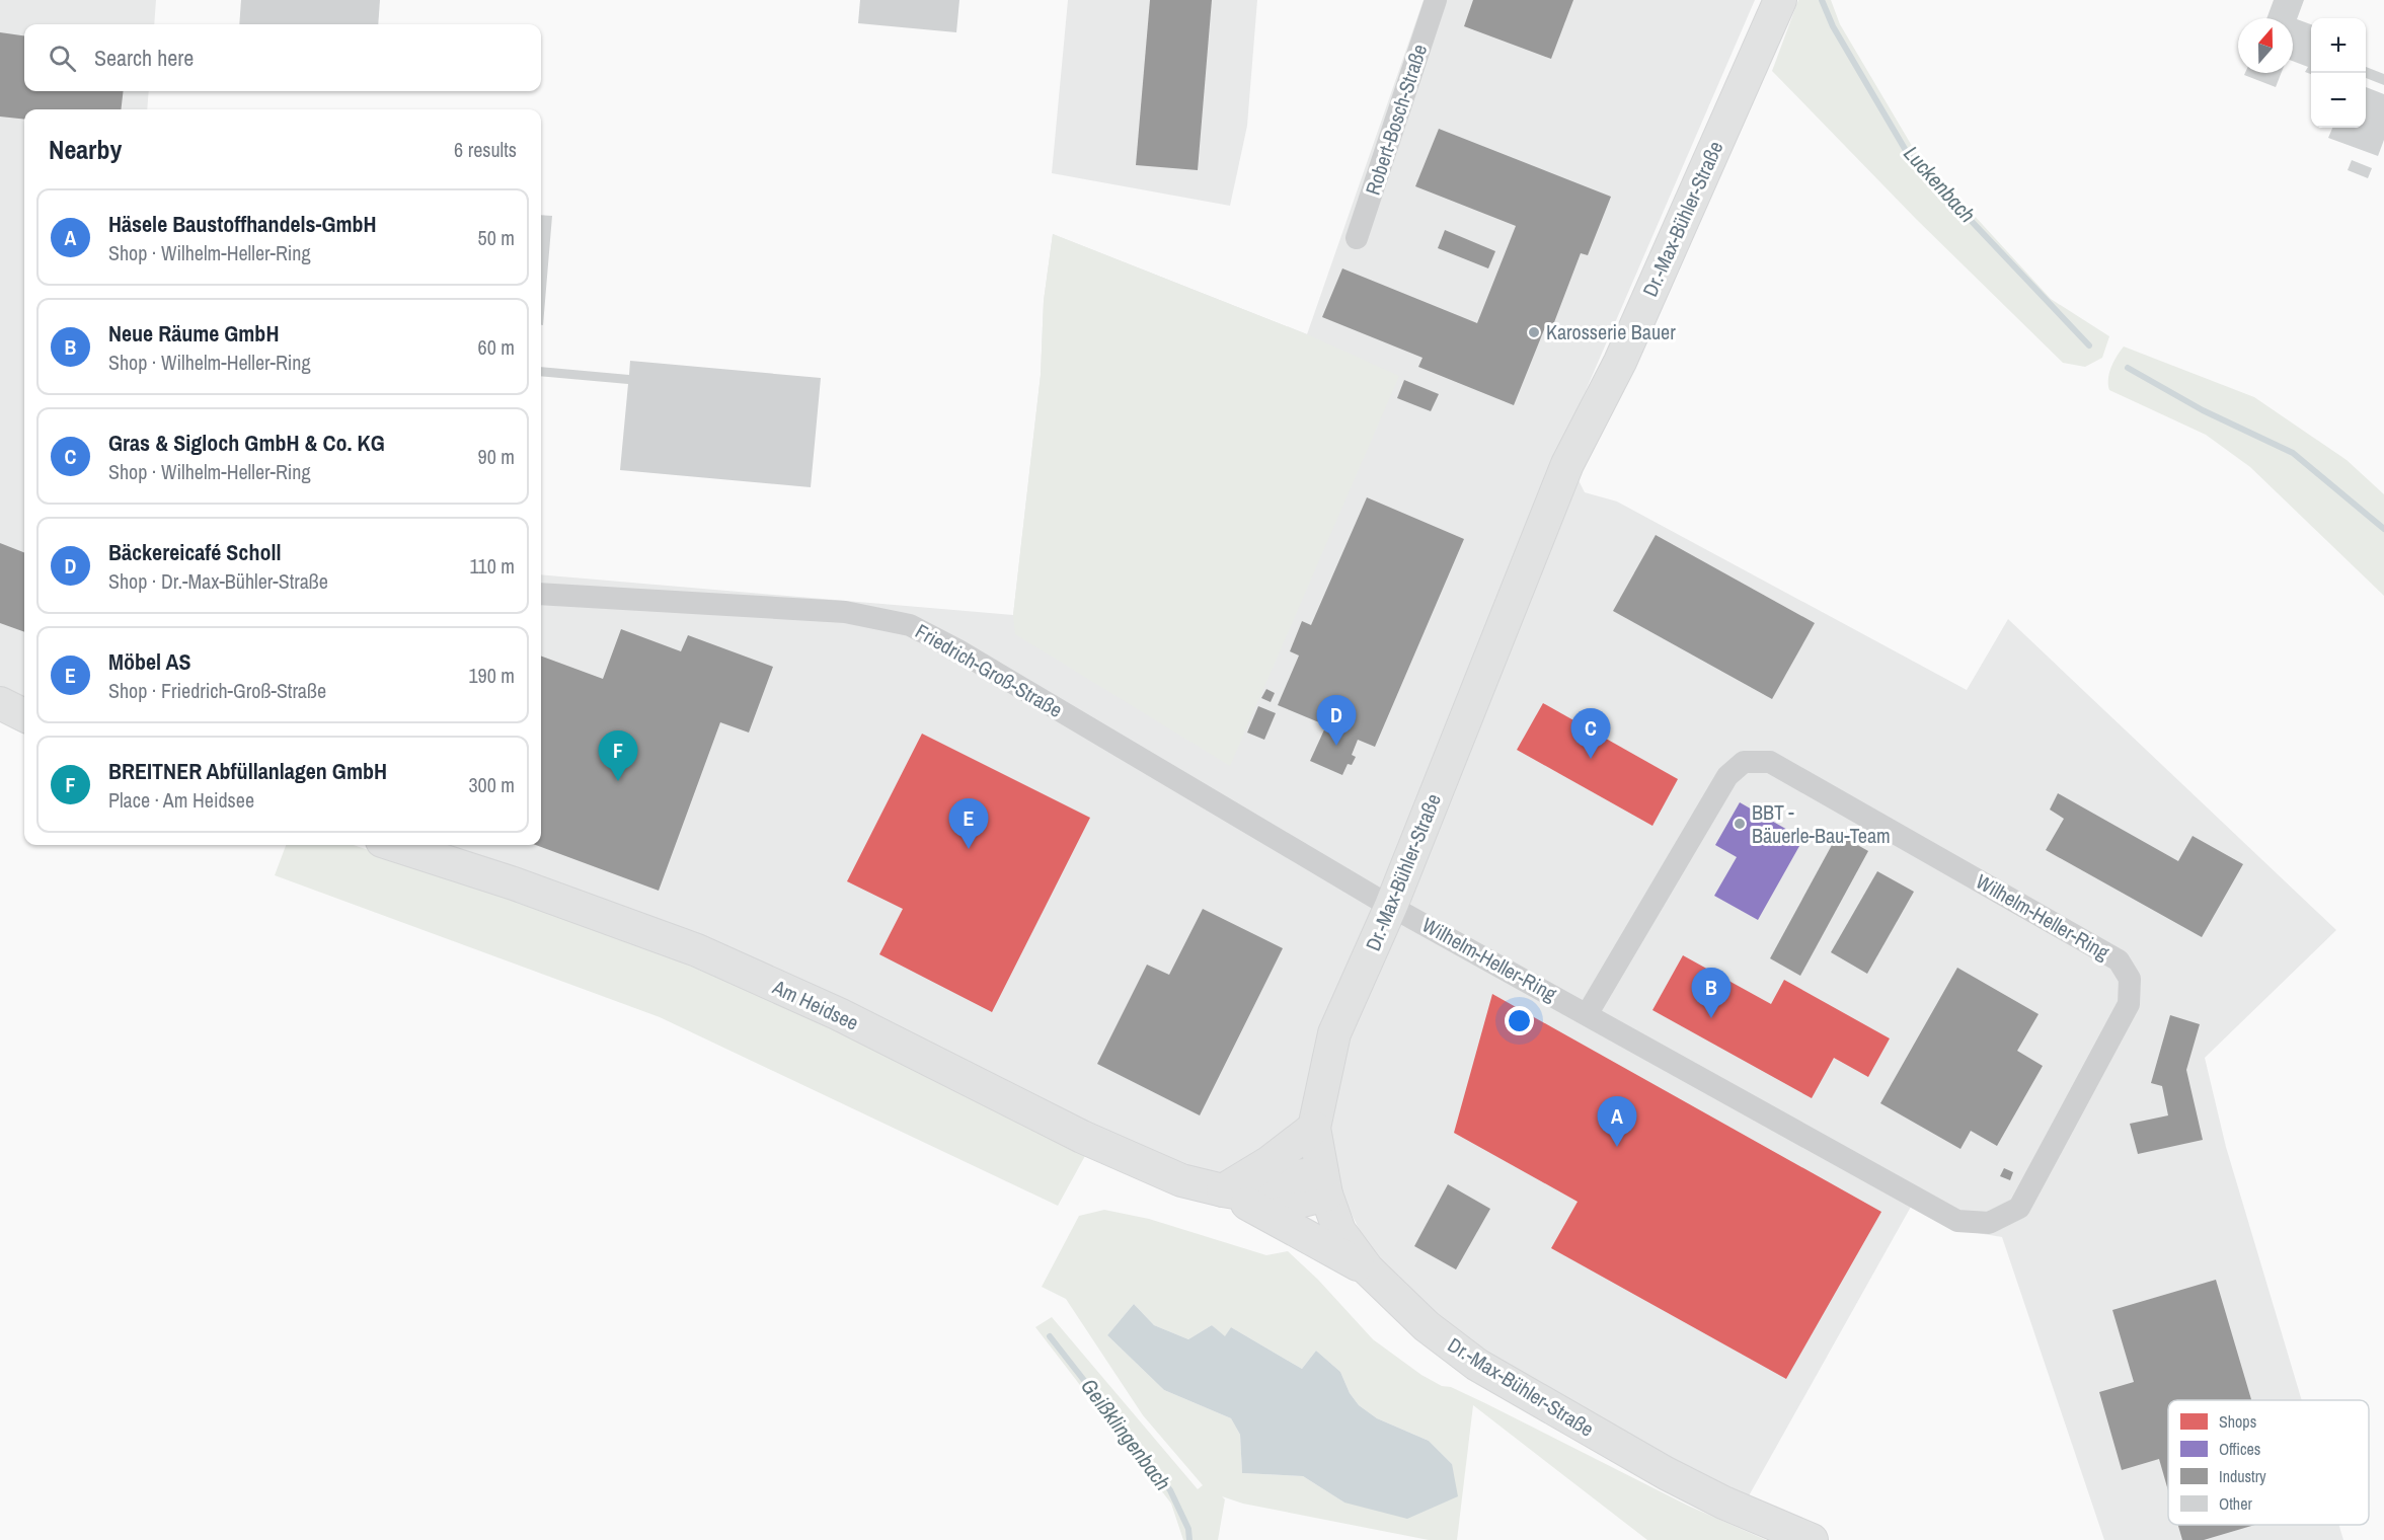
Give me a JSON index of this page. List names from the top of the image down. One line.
{"streets":{"main road":["Dr.-Max-Bühler-Straße","Am Heidsee"],"street":["Robert-Bosch-Straße","Friedrich-Groß-Straße","Wilhelm-Heller-Ring"]},"crossings":[["Dr.-Max-Bühler-Straße","Friedrich-Groß-Straße"],["Dr.-Max-Bühler-Straße","Wilhelm-Heller-Ring"],["Dr.-Max-Bühler-Straße","Am Heidsee"],["Friedrich-Groß-Straße","Wilhelm-Heller-Ring"]],"water":["Luckenbach","Geißklingenbach"],"places":["Karosserie Bauer","BBT - Bäuerle-Bau-Team"],"legend":["Shops","Offices","Industry","Other"],"north":"top","page":{"map_buttons":["+","−"],"search":"Search here","heading":["Nearby","6 results"],"list":[{"mark":"A","name":"Häsele Baustoffhandels-GmbH","note":"Shop · Wilhelm-Heller-Ring","value":"50 m"},{"mark":"B","name":"Neue Räume GmbH","note":"Shop · Wilhelm-Heller-Ring","value":"60 m"},{"mark":"C","name":"Gras & Sigloch GmbH & Co. KG","note":"Shop · Wilhelm-Heller-Ring","value":"90 m"},{"mark":"D","name":"Bäckereicafé Scholl","note":"Shop · Dr.-Max-Bühler-Straße","value":"110 m"},{"mark":"E","name":"Möbel AS","note":"Shop · Friedrich-Groß-Straße","value":"190 m"},{"mark":"F","name":"BREITNER Abfüllanlagen GmbH","note":"Place · Am Heidsee","value":"300 m"}],"pins":["D","C","F","E","B","A"]}}
